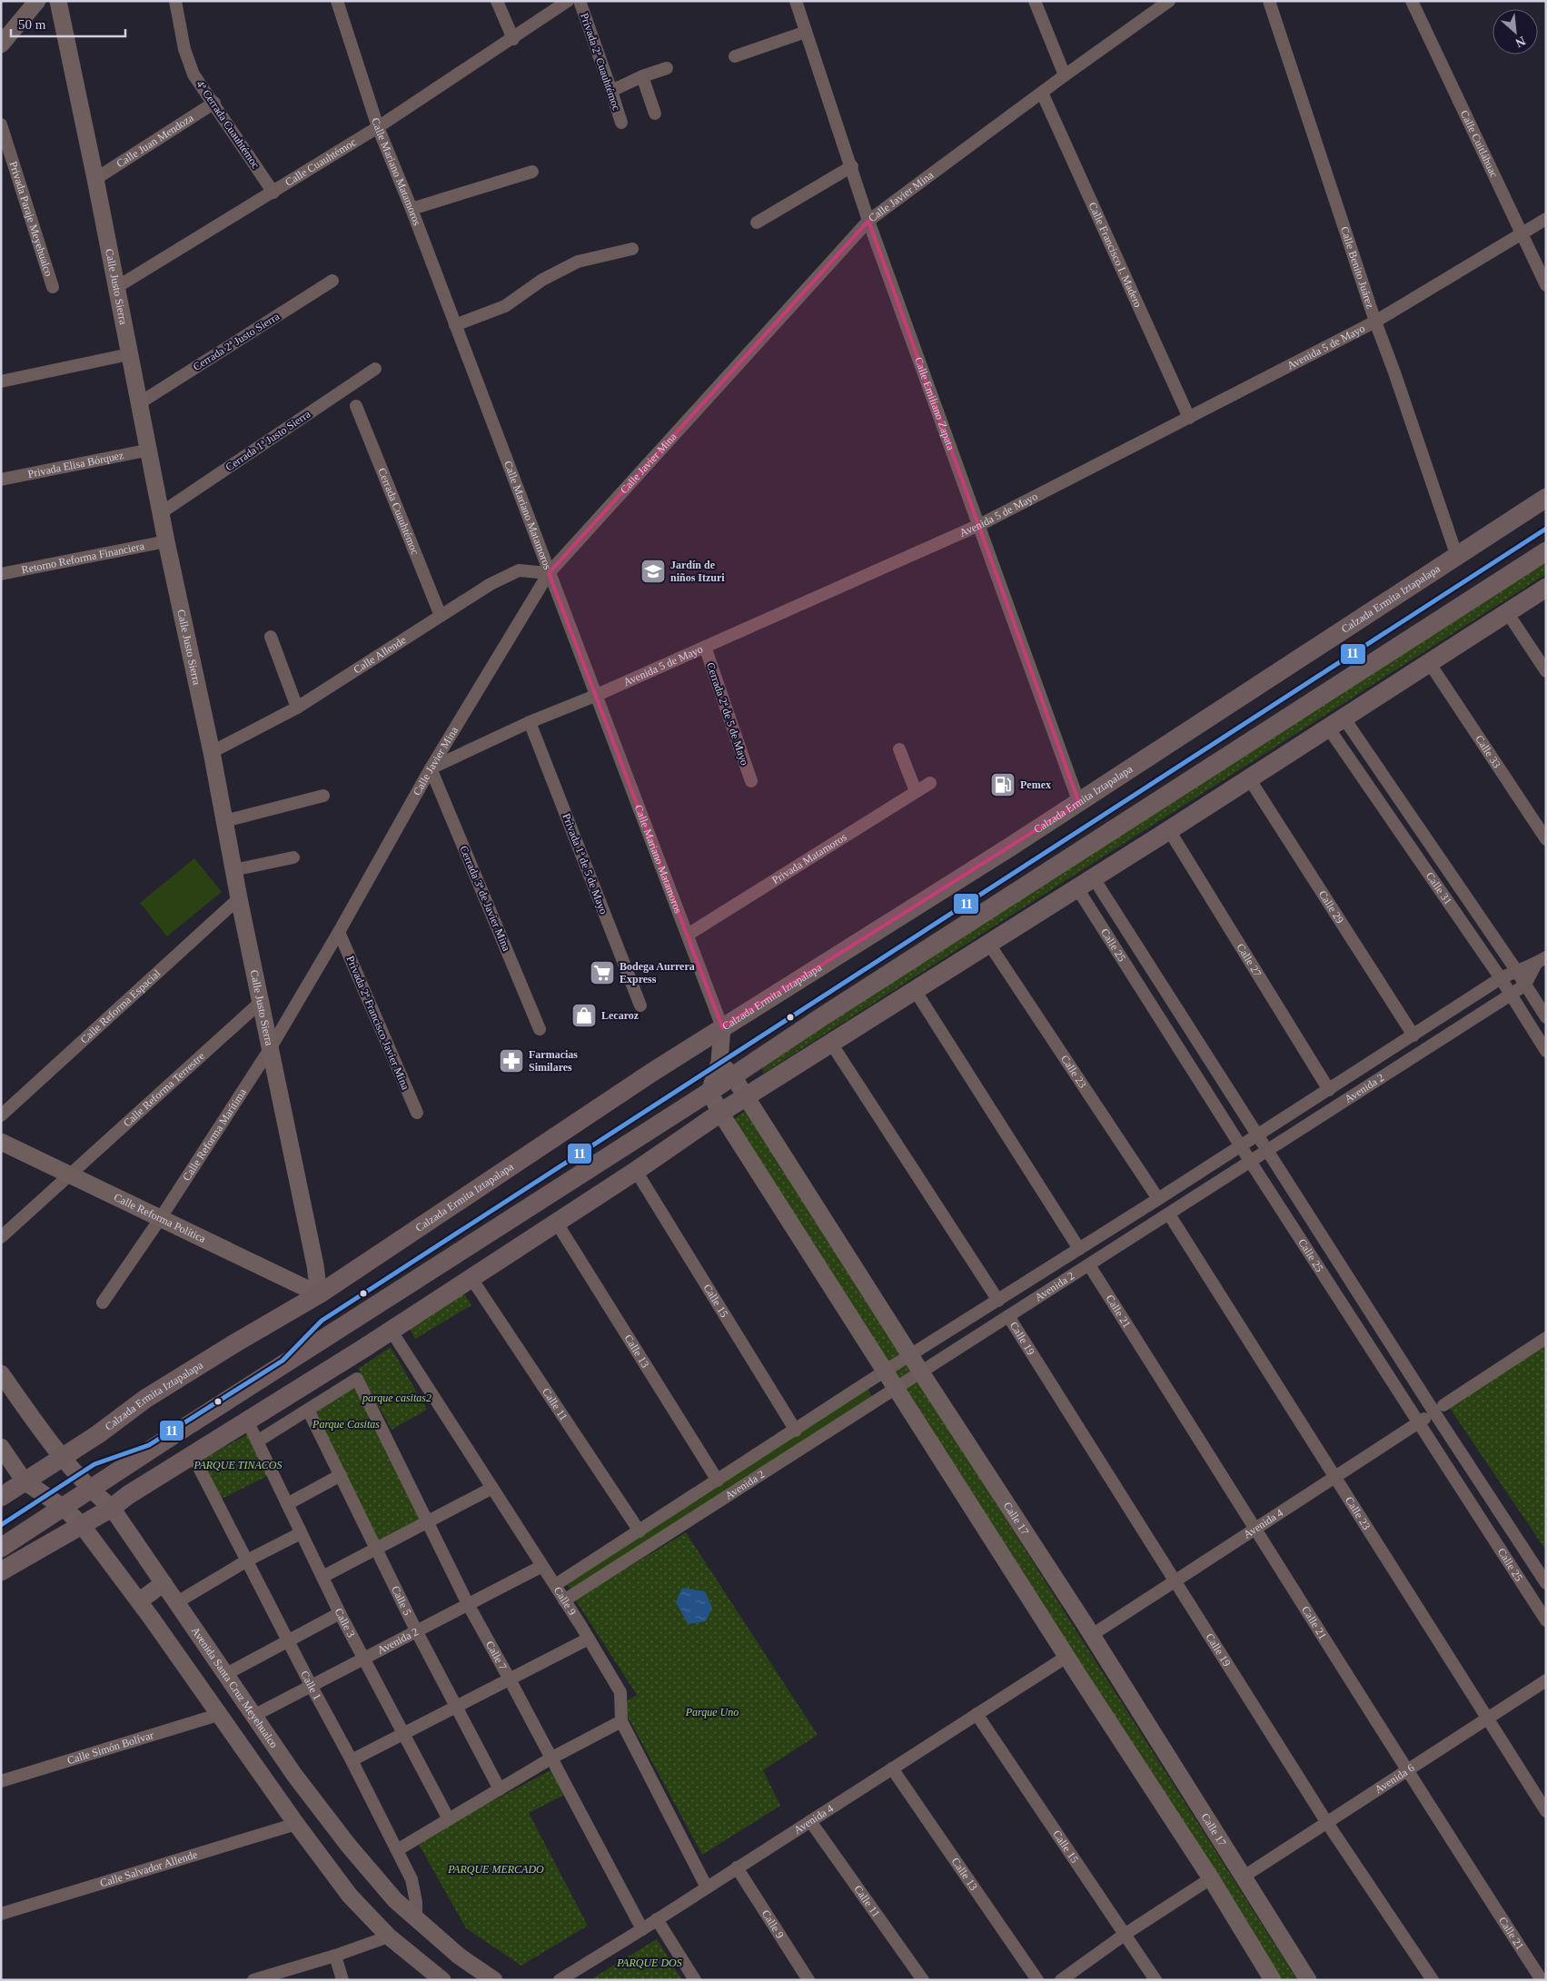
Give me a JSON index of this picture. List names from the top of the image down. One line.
{"streets":{"main road":["Calzada Ermita Iztapalapa"],"street":["Privada 2ª Cuauhtémoc","4ª Cerrada Cuauhtémoc","Calle Juan Mendoza","Calle Cuitláhuac","Calle Cuauhtémoc","Calle Mariano Matamoros","Calle Javier Mina","Privada Paraje Meyehualco","Calle Francisco I. Madero","Calle Benito Juárez","Calle Justo Sierra","Cerrada 2ª Justo Sierra","Avenida 5 de Mayo","Calle Emiliano Zapata","Cerrada 1ª Justo Sierra","Privada Elisa Bórquez","Cerrada Cuauhtémoc","Retorno Reforma Financiera","Calle Allende","Cerrada 2ª de 5 de Mayo","Calle 33","Privada Matamoros","Privada 1ª de 5 de Mayo","Calle 31","Cerrada 3ª de Javier Mina","Calle 29","Calle 25","Calle 27","Calle Reforma Espacial","Privada 2ª Francisco Javier Mina","Calle 23","Calle Reforma Terrestre","Avenida 2","Calle Reforma Marítima","Calle Reforma Política","Calle 15","Calle 21","Calle 19","Calle 13","Calle 11","Calle 17","Avenida 4","Calle 5","Calle 9","Calle 3","Calle 7","Calle 1","Avenida Santa Cruz Meyehualco","Calle Simón Bolívar","Avenida 6","Calle Salvador Allende"]},"crossings":[["4ª Cerrada Cuauhtémoc","Calle Juan Mendoza"],["4ª Cerrada Cuauhtémoc","Calle Cuauhtémoc"],["Calle Juan Mendoza","Calle Justo Sierra"],["Calle Cuitláhuac","Avenida 5 de Mayo"],["Calle Cuauhtémoc","Calle Mariano Matamoros"],["Calle Cuauhtémoc","Calle Justo Sierra"],["Calle Mariano Matamoros","Calle Javier Mina"],["Calle Mariano Matamoros","Avenida 5 de Mayo"],["Calle Mariano Matamoros","Calzada Ermita Iztapalapa"],["Calle Mariano Matamoros","Calle Allende"],["Calle Mariano Matamoros","Privada Matamoros"],["Calle Javier Mina","Calle Francisco I. Madero"],["Calle Javier Mina","Calle Justo Sierra"],["Calle Javier Mina","Avenida 5 de Mayo"],["Calle Javier Mina","Calle Emiliano Zapata"],["Calle Javier Mina","Calle Allende"],["Calle Javier Mina","Cerrada 3ª de Javier Mina"],["Calle Javier Mina","Privada 2ª Francisco Javier Mina"],["Calle Javier Mina","Calle Reforma Marítima"],["Calle Francisco I. Madero","Avenida 5 de Mayo"],["Calle Benito Juárez","Avenida 5 de Mayo"],["Calle Benito Juárez","Calzada Ermita Iztapalapa"],["Calle Justo Sierra","Cerrada 2ª Justo Sierra"],["Calle Justo Sierra","Cerrada 1ª Justo Sierra"],["Calle Justo Sierra","Privada Elisa Bórquez"],["Calle Justo Sierra","Retorno Reforma Financiera"],["Calle Justo Sierra","Calzada Ermita Iztapalapa"],["Calle Justo Sierra","Calle Allende"],["Calle Justo Sierra","Calle Reforma Espacial"],["Calle Justo Sierra","Calle Reforma Terrestre"],["Calle Justo Sierra","Calle Reforma Marítima"],["Calle Justo Sierra","Calle Reforma Política"],["Avenida 5 de Mayo","Calle Emiliano Zapata"],["Avenida 5 de Mayo","Cerrada 2ª de 5 de Mayo"],["Avenida 5 de Mayo","Privada 1ª de 5 de Mayo"],["Avenida 5 de Mayo","Cerrada 3ª de Javier Mina"],["Calle Emiliano Zapata","Calzada Ermita Iztapalapa"],["Cerrada Cuauhtémoc","Calle Allende"],["Calzada Ermita Iztapalapa","Calle Reforma Política"],["Calzada Ermita Iztapalapa","Avenida Santa Cruz Meyehualco"],["Calle 31","Avenida 2"],["Calle 29","Avenida 2"],["Calle 25","Avenida 2"],["Calle 25","Avenida 4"],["Calle 27","Avenida 2"],["Calle 23","Avenida 2"],["Calle 23","Avenida 4"],["Calle 23","Avenida 6"],["Calle Reforma Terrestre","Calle Reforma Política"],["Avenida 2","Calle 15"],["Avenida 2","Calle 21"],["Avenida 2","Calle 19"],["Avenida 2","Calle 13"],["Avenida 2","Calle 11"],["Avenida 2","Calle 17"],["Avenida 2","Calle 5"],["Avenida 2","Calle 9"],["Avenida 2","Calle 3"],["Avenida 2","Calle 7"],["Avenida 2","Calle 1"],["Avenida 2","Avenida Santa Cruz Meyehualco"],["Calle Reforma Marítima","Calle Reforma Política"],["Calle 15","Avenida 4"],["Calle 21","Avenida 4"],["Calle 21","Avenida 6"],["Calle 19","Avenida 4"],["Calle 19","Avenida 6"],["Calle 13","Avenida 4"],["Calle 11","Avenida 4"],["Calle 17","Avenida 4"],["Calle 17","Avenida 6"],["Avenida 4","Calle 9"],["Avenida 4","Calle 7"],["Calle 5","Calle 7"],["Calle 1","Avenida Santa Cruz Meyehualco"]],"parks":["parque casitas2","Parque Casitas","PARQUE TINACOS","Parque Uno","PARQUE MERCADO","PARQUE DOS"],"places":{"school or university":["Jardín de niños Itzuri"],"fuel station":["Pemex"],"supermarket":["Bodega Aurrera Express"],"shop":["Lecaroz"],"pharmacy":["Farmacias Similares"]},"lines":["transit line 11"],"scale_bar":"50 m","north":"bottom right"}
